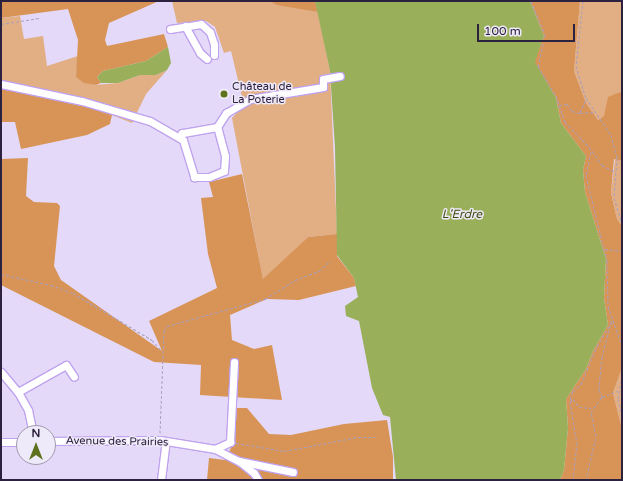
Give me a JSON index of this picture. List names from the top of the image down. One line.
{"streets":{"street":["Avenue des Prairies"]},"water":["L'Erdre"],"places":["Château de La Poterie"],"scale_bar":"100 m","north":"top"}
